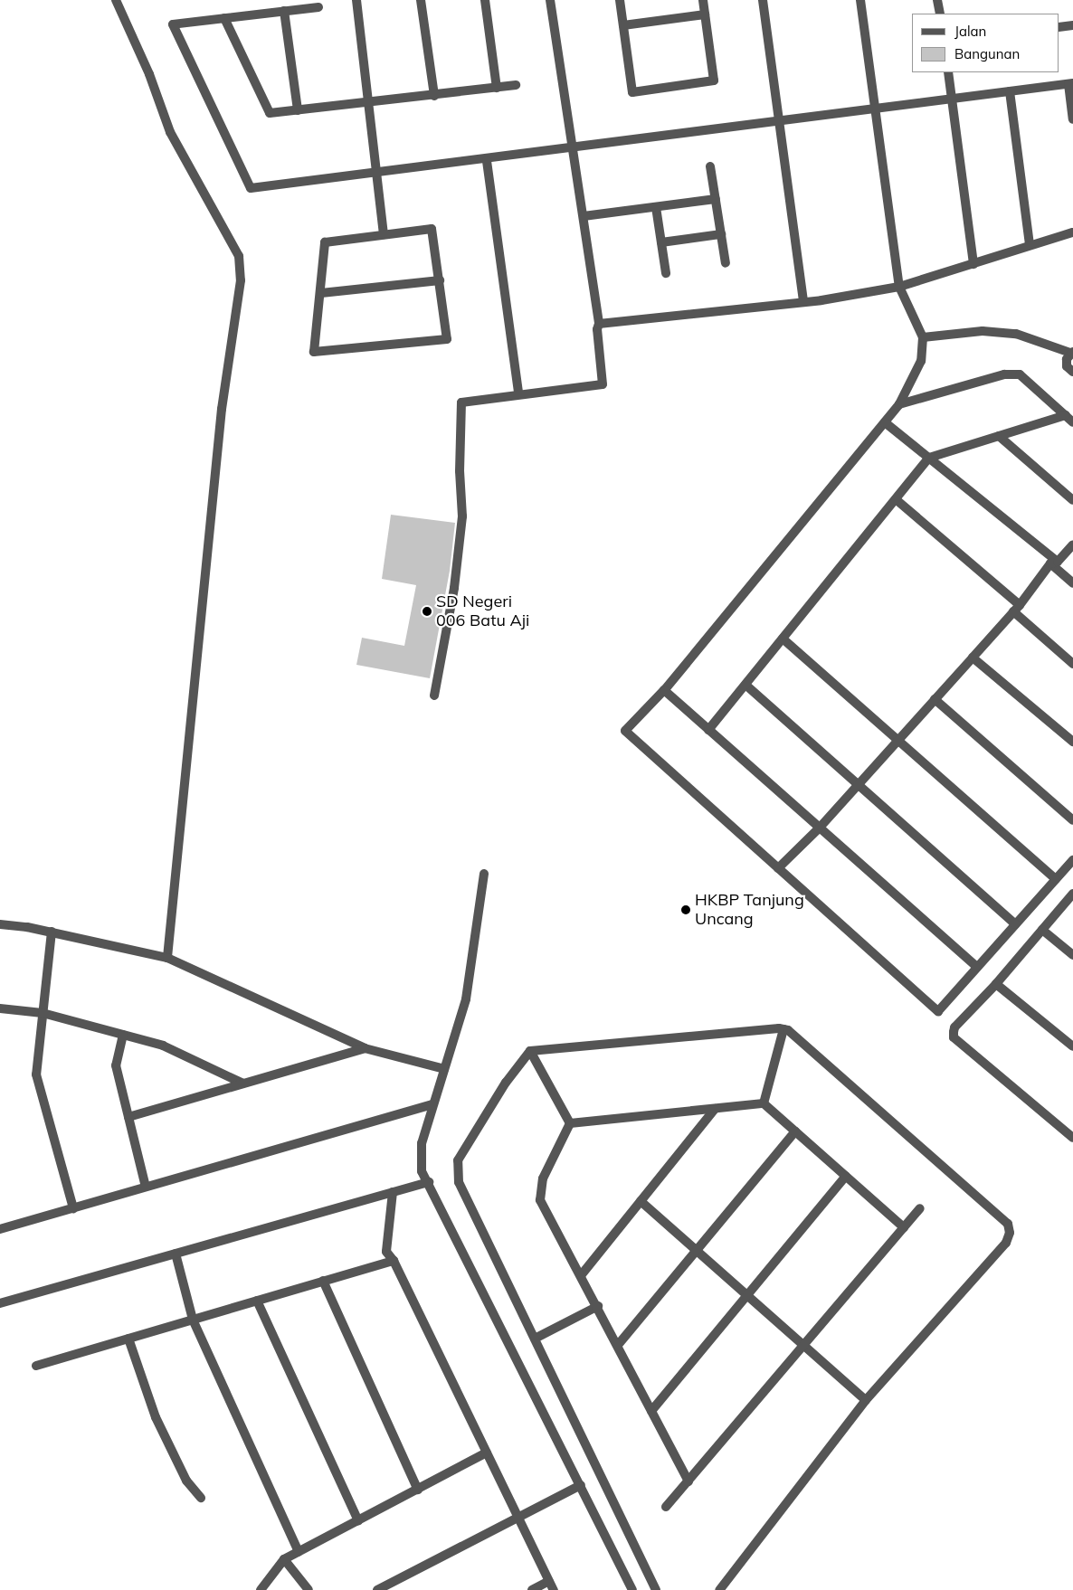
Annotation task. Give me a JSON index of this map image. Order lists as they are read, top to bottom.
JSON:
{
  "places": ["SD Negeri 006 Batu Aji", "HKBP Tanjung Uncang"],
  "legend": ["Jalan", "Bangunan"]
}
